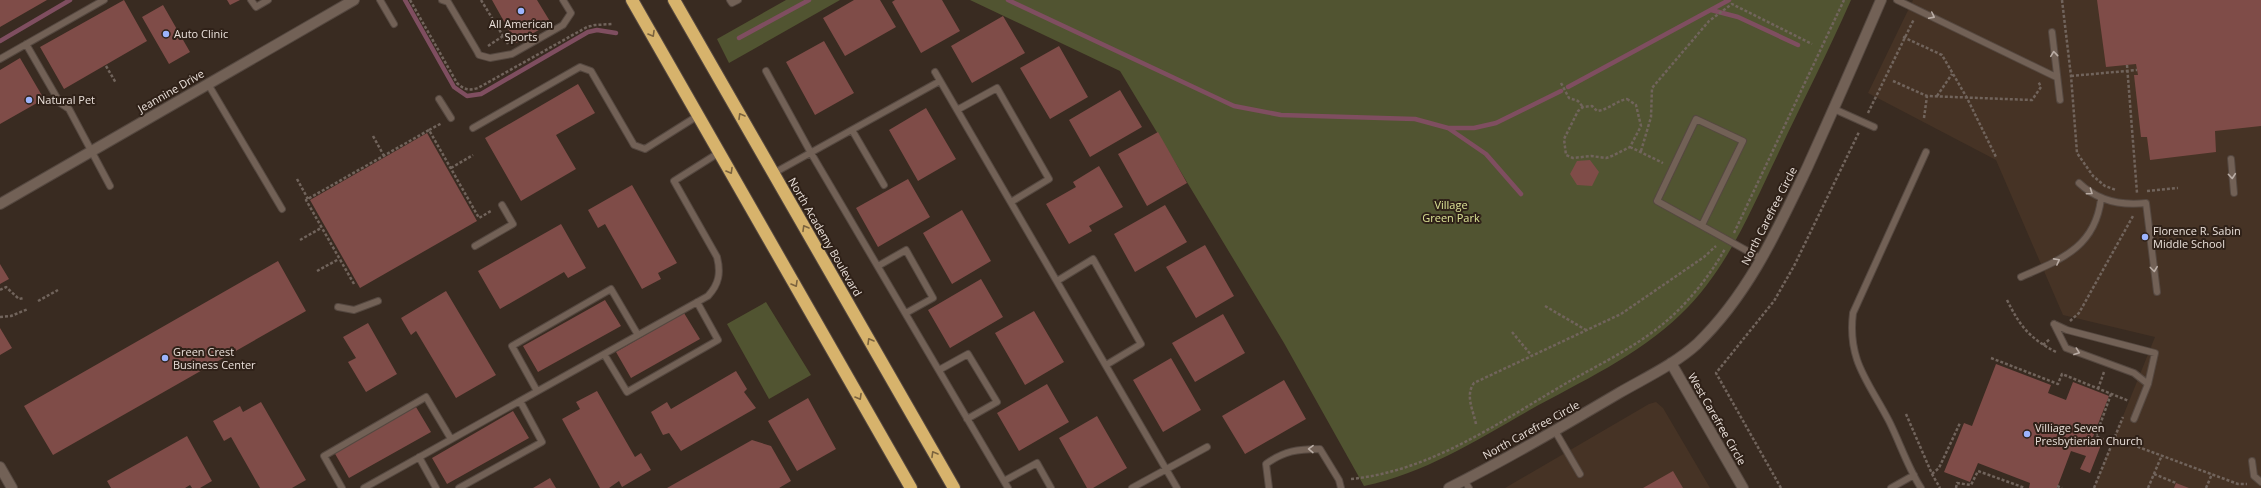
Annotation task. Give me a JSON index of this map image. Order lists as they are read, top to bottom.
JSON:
{
  "streets": {
    "highway": ["North Academy Boulevard"],
    "main road": ["Jeannine Drive", "North Carefree Circle", "West Carefree Circle"]
  },
  "crossings": [
    ["North Carefree Circle", "West Carefree Circle"]
  ],
  "parks": ["Village Green Park"],
  "places": [
    "All American Sports",
    "Auto Clinic",
    "Natural Pet",
    "Florence R. Sabin Middle School",
    "Green Crest Business Center",
    "Villiage Seven Presbytierian Church"
  ]
}
